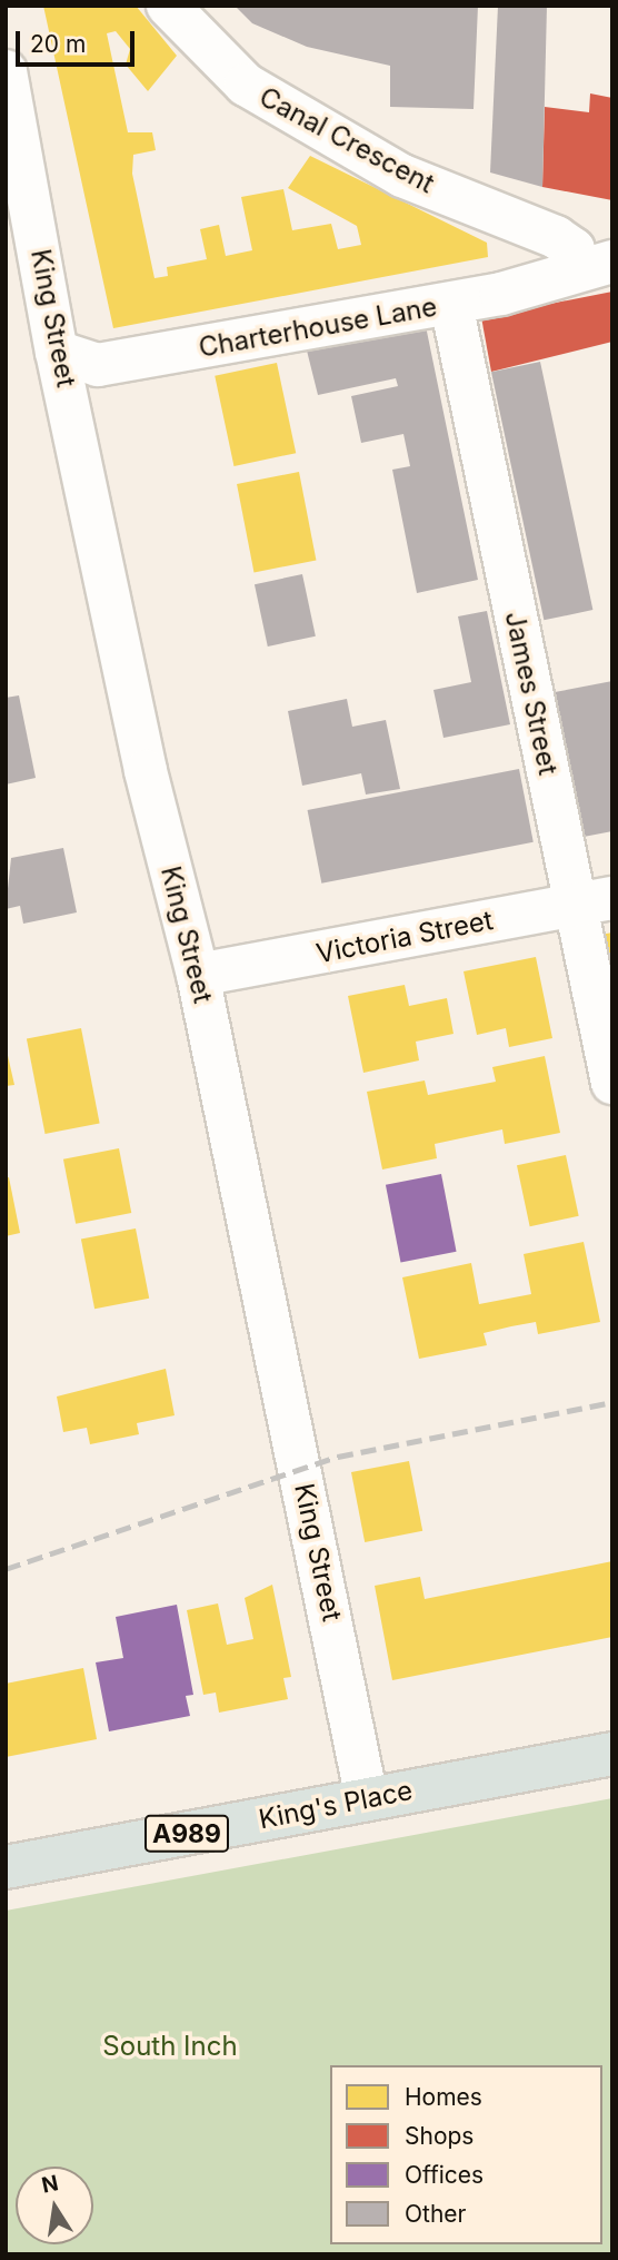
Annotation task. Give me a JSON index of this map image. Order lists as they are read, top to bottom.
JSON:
{
  "streets": {
    "main road": ["King's Place", "A989"],
    "street": [
      "Canal Crescent",
      "King Street",
      "Charterhouse Lane",
      "James Street",
      "Victoria Street"
    ]
  },
  "crossings": [
    ["Canal Crescent", "Charterhouse Lane"],
    ["King Street", "Charterhouse Lane"],
    ["King Street", "Victoria Street"],
    ["King Street", "King's Place"],
    ["Charterhouse Lane", "James Street"],
    ["James Street", "Victoria Street"]
  ],
  "parks": ["South Inch"],
  "legend": [
    "Homes",
    "Shops",
    "Offices",
    "Other"
  ],
  "scale_bar": "20 m",
  "north": "top"
}
